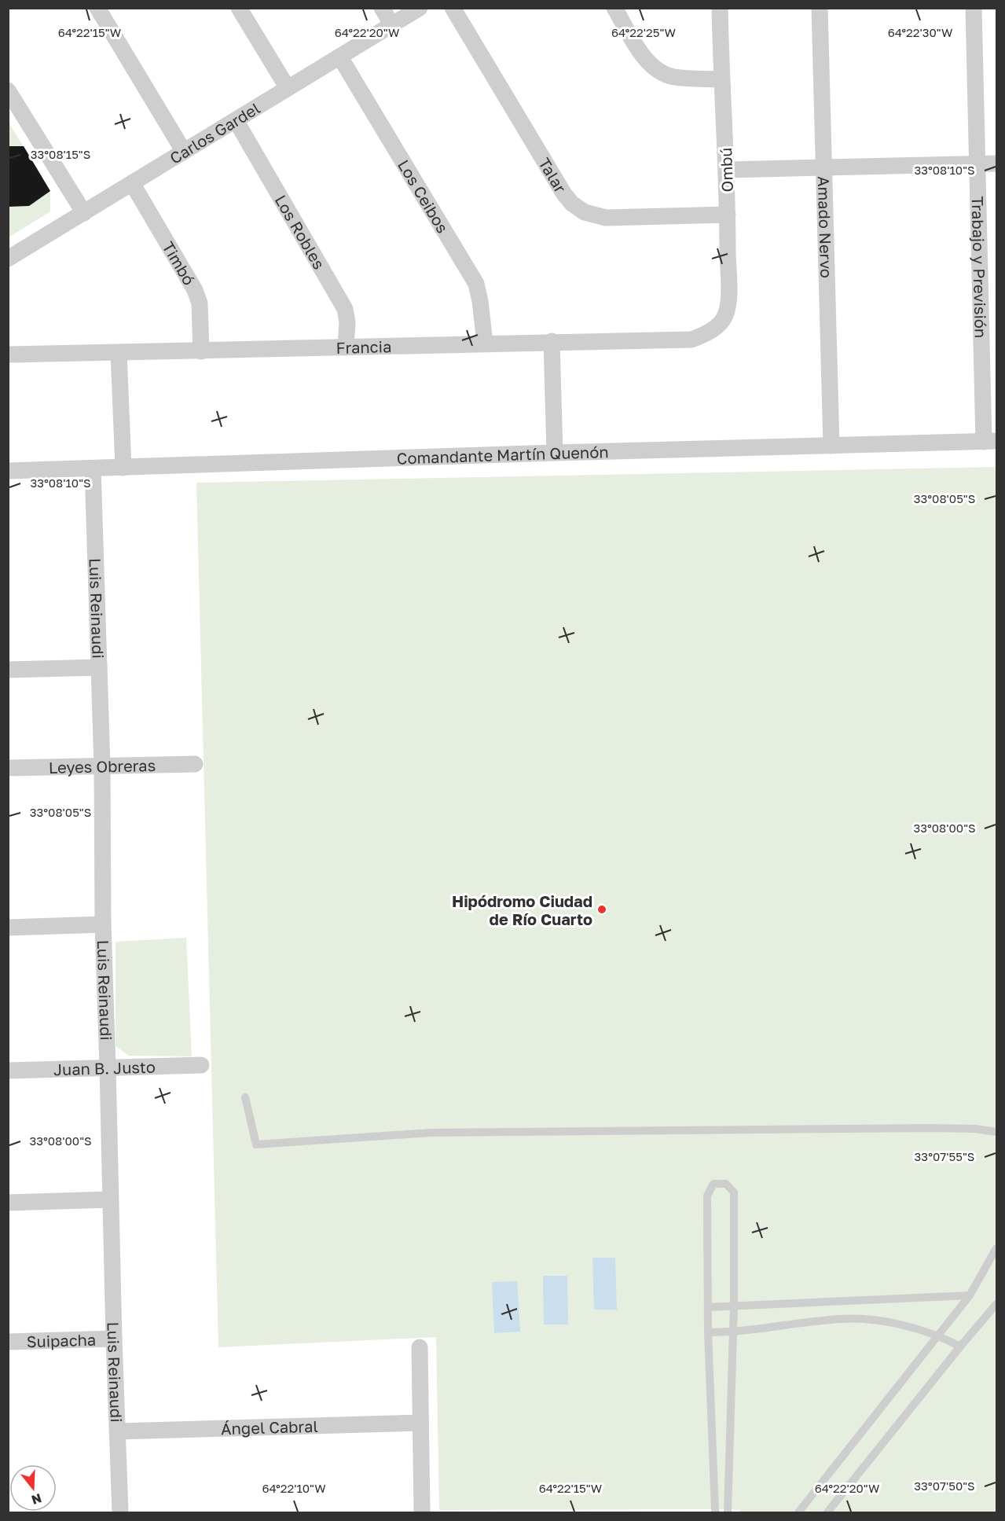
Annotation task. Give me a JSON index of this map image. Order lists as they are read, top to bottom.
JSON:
{
  "streets": {
    "street": [
      "Carlos Gardel",
      "Ombú",
      "Talar",
      "Los Ceibos",
      "Amado Nervo",
      "Los Robles",
      "Timbó",
      "Trabajo y Previsión",
      "Francia",
      "Comandante Martín Quenón",
      "Luis Reinaudi",
      "Leyes Obreras",
      "Juan B. Justo",
      "Suipacha",
      "Ángel Cabral"
    ]
  },
  "crossings": [
    ["Carlos Gardel", "Los Ceibos"],
    ["Carlos Gardel", "Los Robles"],
    ["Carlos Gardel", "Timbó"],
    ["Ombú", "Talar"],
    ["Ombú", "Francia"],
    ["Los Ceibos", "Francia"],
    ["Amado Nervo", "Comandante Martín Quenón"],
    ["Los Robles", "Francia"],
    ["Timbó", "Francia"],
    ["Trabajo y Previsión", "Comandante Martín Quenón"],
    ["Comandante Martín Quenón", "Luis Reinaudi"],
    ["Luis Reinaudi", "Leyes Obreras"],
    ["Luis Reinaudi", "Juan B. Justo"],
    ["Luis Reinaudi", "Suipacha"],
    ["Luis Reinaudi", "Ángel Cabral"]
  ],
  "places": ["Hipódromo Ciudad de Río Cuarto"],
  "north": "bottom",
  "coordinates": [
    "64°22'15\"W",
    "64°22'20\"W",
    "64°22'25\"W",
    "64°22'30\"W",
    "33°08'15\"S",
    "33°08'10\"S",
    "33°08'05\"S",
    "33°08'00\"S",
    "33°07'55\"S",
    "33°07'50\"S",
    "64°22'10\"W"
  ]
}
